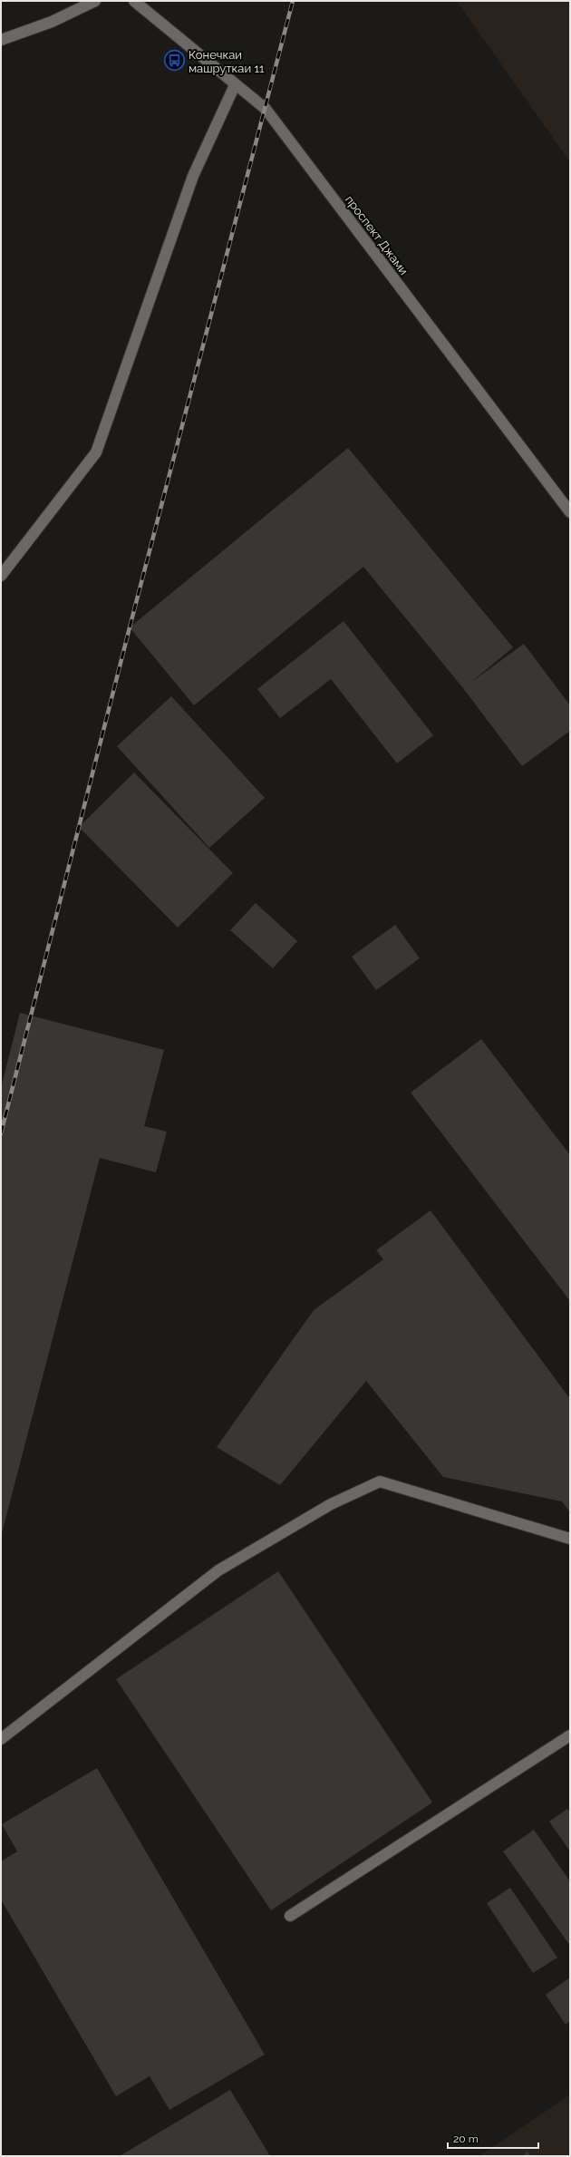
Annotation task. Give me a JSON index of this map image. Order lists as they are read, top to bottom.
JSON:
{
  "streets": {
    "street": ["проспект Джами"]
  },
  "places": {
    "bus stop": ["Конечкаи машруткаи 11"]
  },
  "scale_bar": "20 m"
}
